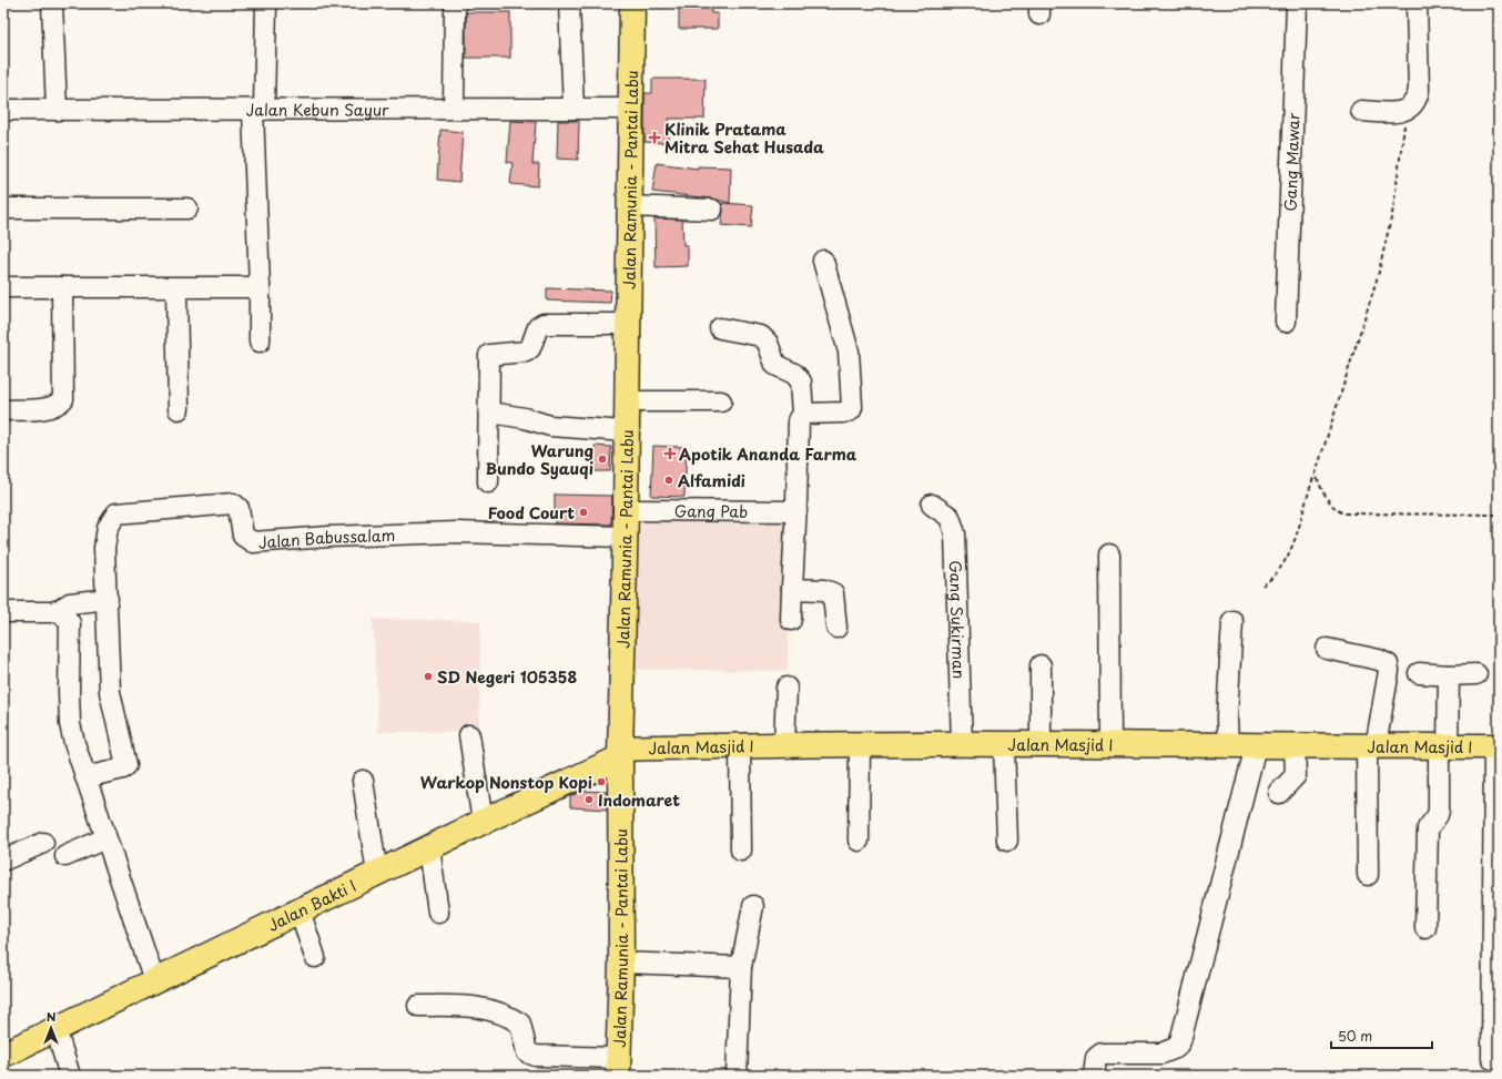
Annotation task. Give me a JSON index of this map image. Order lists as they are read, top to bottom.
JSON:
{
  "streets": {
    "main road": ["Jalan Ramunia - Pantai Labu", "Jalan Masjid I", "Jalan Bakti I"],
    "street": [
      "Jalan Kebun Sayur",
      "Gang Mawar",
      "Gang Pab",
      "Jalan Babussalam",
      "Gang Sukirman"
    ]
  },
  "crossings": [
    ["Jalan Kebun Sayur", "Jalan Ramunia - Pantai Labu"],
    ["Jalan Ramunia - Pantai Labu", "Gang Pab"],
    ["Jalan Ramunia - Pantai Labu", "Jalan Babussalam"],
    ["Jalan Ramunia - Pantai Labu", "Jalan Masjid I"],
    ["Jalan Ramunia - Pantai Labu", "Jalan Bakti I"],
    ["Gang Sukirman", "Jalan Masjid I"],
    ["Jalan Masjid I", "Jalan Bakti I"]
  ],
  "places": {
    "health": ["Klinik Pratama Mitra Sehat Husada", "Apotik Ananda Farma"],
    "other": [
      "Warung Bundo Syauqi",
      "Alfamidi",
      "Food Court",
      "SD Negeri 105358",
      "Warkop Nonstop Kopi",
      "Indomaret"
    ]
  },
  "scale_bar": "50 m",
  "north": "top"
}
